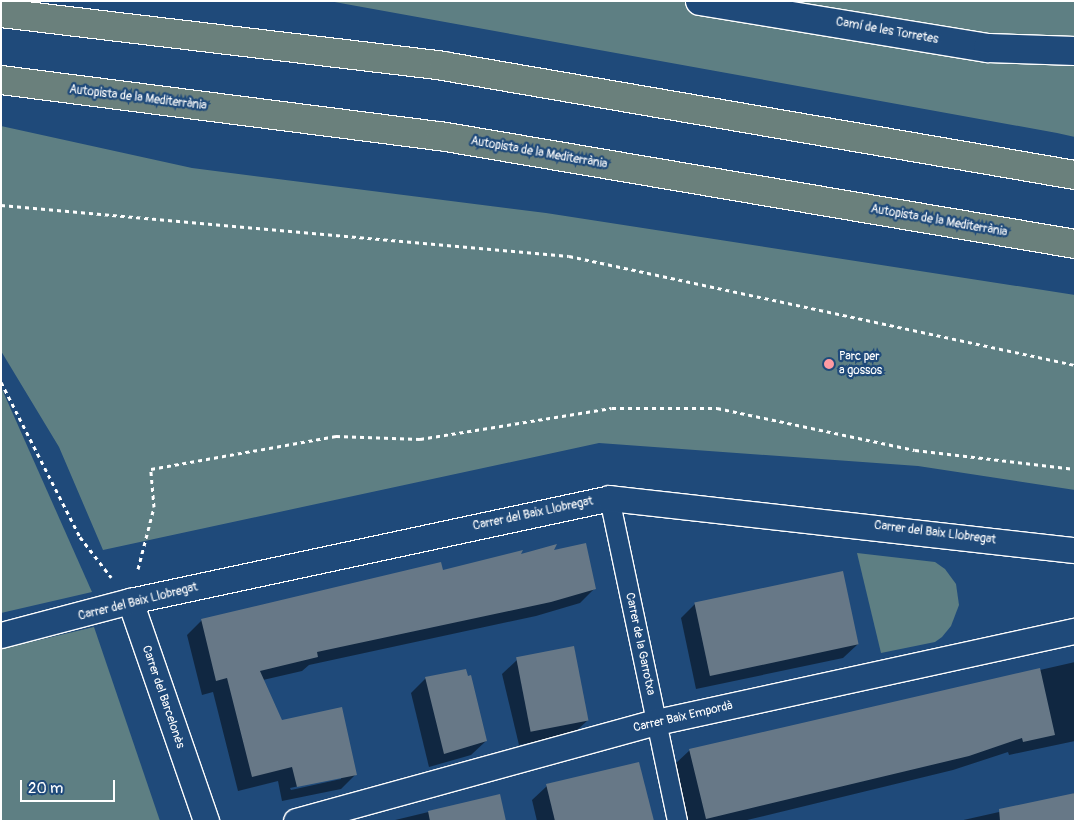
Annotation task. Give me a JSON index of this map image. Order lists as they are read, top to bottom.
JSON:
{
  "streets": {
    "highway": ["Autopista de la Mediterrània"],
    "street": [
      "Camí de les Torretes",
      "Carrer del Baix Llobregat",
      "Carrer de la Garrotxa",
      "Carrer del Barcelonès",
      "Carrer Baix Empordà"
    ]
  },
  "crossings": [
    ["Carrer del Baix Llobregat", "Carrer de la Garrotxa"],
    ["Carrer del Baix Llobregat", "Carrer del Barcelonès"],
    ["Carrer de la Garrotxa", "Carrer Baix Empordà"]
  ],
  "places": ["Parc per a gossos"],
  "scale_bar": "20 m"
}
